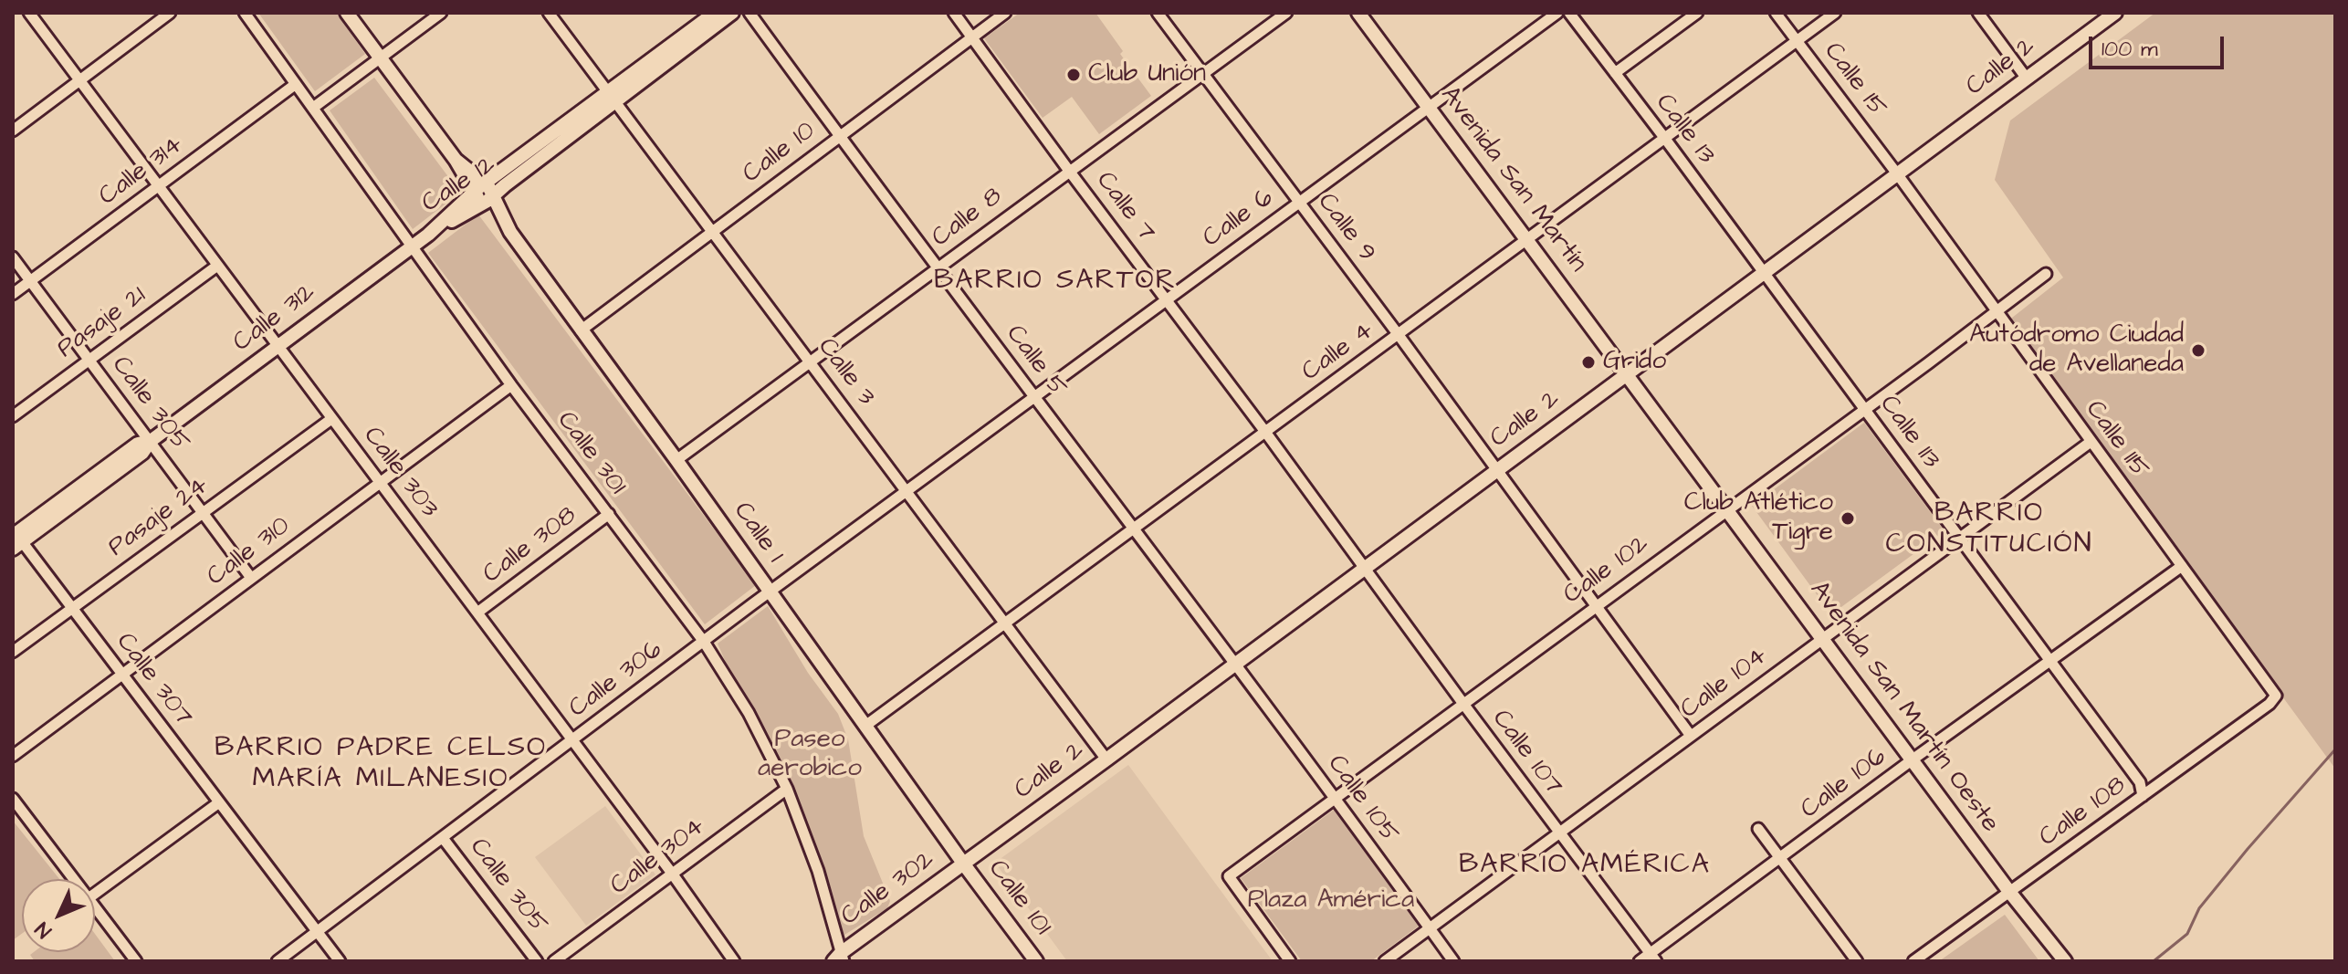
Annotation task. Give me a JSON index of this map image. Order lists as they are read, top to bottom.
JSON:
{
  "streets": {
    "street": [
      "Calle 2",
      "Calle 15",
      "Calle 13",
      "Calle 10",
      "Calle 314",
      "Avenida San Martín",
      "Calle 12",
      "Calle 7",
      "Calle 8",
      "Calle 6",
      "Calle 9",
      "Calle 312",
      "Pasaje 21",
      "Calle 4",
      "Calle 5",
      "Calle 3",
      "Calle 305",
      "Calle 113",
      "Calle 115",
      "Calle 301",
      "Calle 303",
      "Pasaje 24",
      "Calle 1",
      "Calle 308",
      "Calle 310",
      "Calle 102",
      "Calle 307",
      "Calle 306",
      "Calle 104",
      "Avenida San Martín Oeste",
      "Calle 107",
      "Calle 106",
      "Calle 105",
      "Calle 108",
      "Calle 304",
      "Calle 302",
      "Calle 101"
    ]
  },
  "crossings": [
    ["Calle 2", "Calle 15"],
    ["Calle 2", "Calle 13"],
    ["Calle 2", "Avenida San Martín"],
    ["Calle 2", "Calle 7"],
    ["Calle 2", "Calle 9"],
    ["Calle 2", "Calle 5"],
    ["Calle 2", "Calle 3"],
    ["Calle 2", "Calle 113"],
    ["Calle 2", "Calle 115"],
    ["Calle 2", "Calle 1"],
    ["Calle 2", "Avenida San Martín Oeste"],
    ["Calle 2", "Calle 107"],
    ["Calle 2", "Calle 105"],
    ["Calle 2", "Calle 302"],
    ["Calle 2", "Calle 101"],
    ["Calle 15", "Calle 4"],
    ["Calle 15", "Calle 115"],
    ["Calle 13", "Calle 4"],
    ["Calle 13", "Calle 113"],
    ["Calle 10", "Calle 7"],
    ["Calle 10", "Calle 5"],
    ["Calle 10", "Calle 3"],
    ["Calle 10", "Calle 1"],
    ["Calle 314", "Calle 305"],
    ["Calle 314", "Calle 301"],
    ["Calle 314", "Calle 303"],
    ["Avenida San Martín", "Calle 6"],
    ["Avenida San Martín", "Calle 4"],
    ["Avenida San Martín", "Avenida San Martín Oeste"],
    ["Calle 12", "Calle 312"],
    ["Calle 12", "Calle 3"],
    ["Calle 12", "Calle 1"],
    ["Calle 7", "Calle 8"],
    ["Calle 7", "Calle 6"],
    ["Calle 7", "Calle 4"],
    ["Calle 7", "Calle 107"],
    ["Calle 8", "Calle 9"],
    ["Calle 8", "Calle 5"],
    ["Calle 8", "Calle 3"],
    ["Calle 8", "Calle 1"],
    ["Calle 6", "Calle 9"],
    ["Calle 6", "Calle 5"],
    ["Calle 6", "Calle 3"],
    ["Calle 6", "Calle 1"],
    ["Calle 6", "Calle 306"],
    ["Calle 9", "Calle 4"],
    ["Calle 9", "Calle 102"],
    ["Calle 9", "Calle 104"],
    ["Calle 312", "Calle 305"],
    ["Calle 312", "Calle 301"],
    ["Calle 312", "Calle 303"],
    ["Calle 312", "Calle 307"],
    ["Pasaje 21", "Calle 305"],
    ["Pasaje 21", "Calle 303"],
    ["Calle 4", "Calle 5"],
    ["Calle 4", "Calle 3"],
    ["Calle 4", "Calle 1"],
    ["Calle 5", "Calle 105"],
    ["Calle 305", "Pasaje 24"],
    ["Calle 305", "Calle 310"],
    ["Calle 305", "Calle 306"],
    ["Calle 113", "Calle 102"],
    ["Calle 113", "Calle 104"],
    ["Calle 113", "Calle 106"],
    ["Calle 113", "Calle 108"],
    ["Calle 115", "Calle 102"],
    ["Calle 115", "Calle 104"],
    ["Calle 115", "Calle 106"],
    ["Calle 115", "Calle 108"],
    ["Calle 301", "Calle 308"],
    ["Calle 301", "Calle 310"],
    ["Calle 301", "Calle 306"],
    ["Calle 301", "Calle 304"],
    ["Calle 301", "Calle 302"],
    ["Calle 303", "Pasaje 24"],
    ["Calle 303", "Calle 308"],
    ["Calle 303", "Calle 310"],
    ["Calle 303", "Calle 306"],
    ["Calle 303", "Calle 304"],
    ["Pasaje 24", "Calle 307"],
    ["Calle 1", "Calle 306"],
    ["Calle 1", "Calle 302"],
    ["Calle 1", "Calle 101"],
    ["Calle 310", "Calle 307"],
    ["Calle 102", "Avenida San Martín Oeste"],
    ["Calle 102", "Calle 107"],
    ["Calle 102", "Calle 105"],
    ["Calle 307", "Calle 306"],
    ["Calle 104", "Avenida San Martín Oeste"],
    ["Calle 104", "Calle 107"],
    ["Calle 104", "Calle 105"],
    ["Avenida San Martín Oeste", "Calle 106"],
    ["Avenida San Martín Oeste", "Calle 108"],
    ["Calle 107", "Calle 106"],
    ["Calle 302", "Calle 101"]
  ],
  "districts": [
    "BARRIO SARTOR",
    "BARRIO CONSTITUCIÓN",
    "BARRIO PADRE CELSO MARÍA MILANESIO",
    "BARRIO AMÉRICA"
  ],
  "parks": ["Paseo aerobico", "Plaza América"],
  "places": [
    "Club Unión",
    "Autódromo Ciudad de Avellaneda",
    "Grido",
    "Club Atlético Tigre"
  ],
  "scale_bar": "100 m",
  "north": "bottom left"
}
